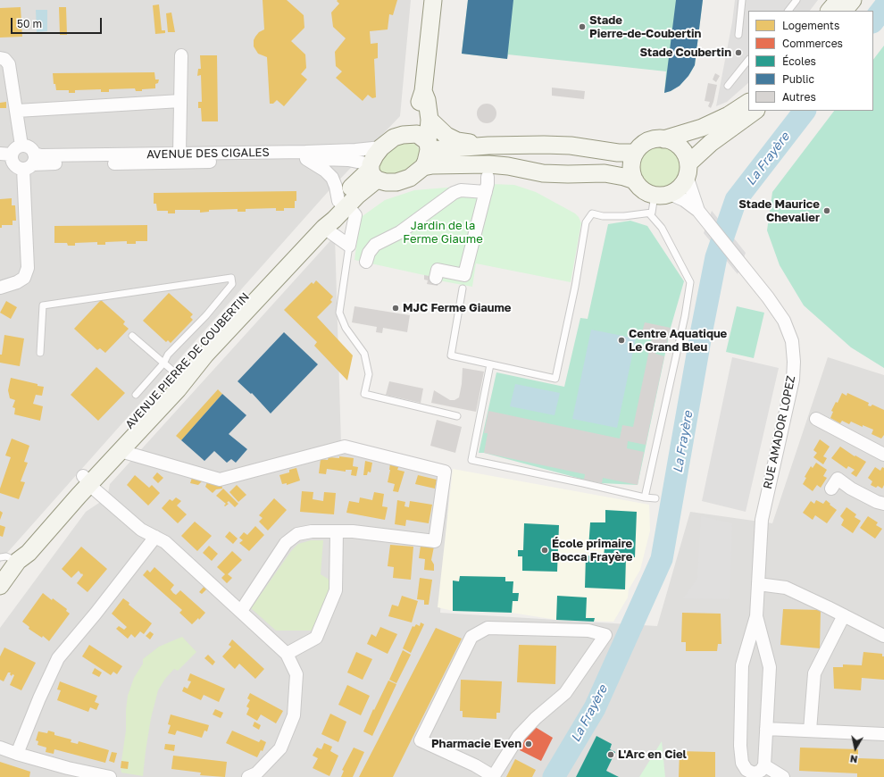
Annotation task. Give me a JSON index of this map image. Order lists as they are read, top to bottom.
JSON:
{
  "streets": {
    "main road": ["AVENUE PIERRE DE COUBERTIN"],
    "street": ["AVENUE DES CIGALES", "RUE AMADOR LOPEZ"]
  },
  "crossings": [
    ["AVENUE DES CIGALES", "AVENUE PIERRE DE COUBERTIN"]
  ],
  "water": ["La Frayère"],
  "parks": ["Jardin de la Ferme Giaume"],
  "places": [
    "Stade Pierre-de-Coubertin",
    "Stade Coubertin",
    "Stade Maurice Chevalier",
    "MJC Ferme Giaume",
    "Centre Aquatique Le Grand Bleu",
    "École primaire Bocca Frayère",
    "Pharmacie Even",
    "L'Arc en Ciel"
  ],
  "legend": [
    "Logements",
    "Commerces",
    "Écoles",
    "Public",
    "Autres"
  ],
  "scale_bar": "50 m",
  "north": "bottom"
}
